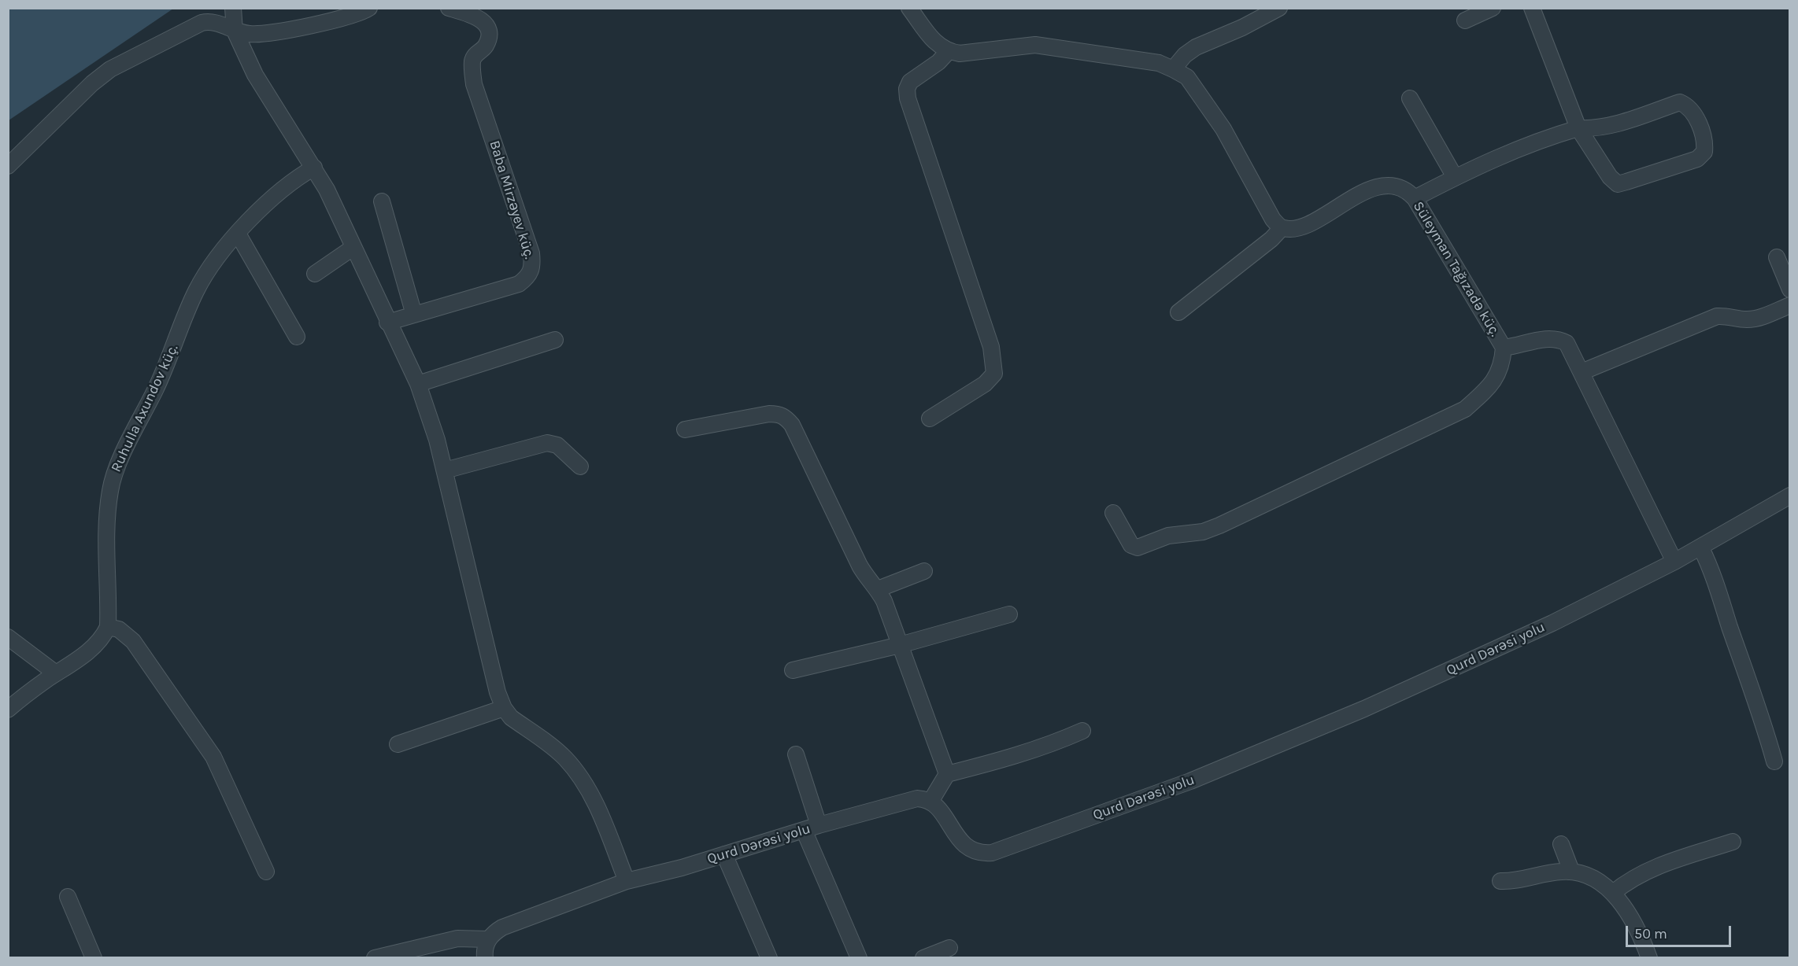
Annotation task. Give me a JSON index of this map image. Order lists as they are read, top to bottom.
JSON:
{
  "streets": {
    "street": [
      "Baba Mirzəyev küç.",
      "Süleyman Tağızadə küç.",
      "Ruhulla Axundov küç.",
      "Qurd Dərəsi yolu"
    ]
  },
  "crossings": [
    ["Süleyman Tağızadə küç.", "Qurd Dərəsi yolu"]
  ],
  "scale_bar": "50 m"
}
